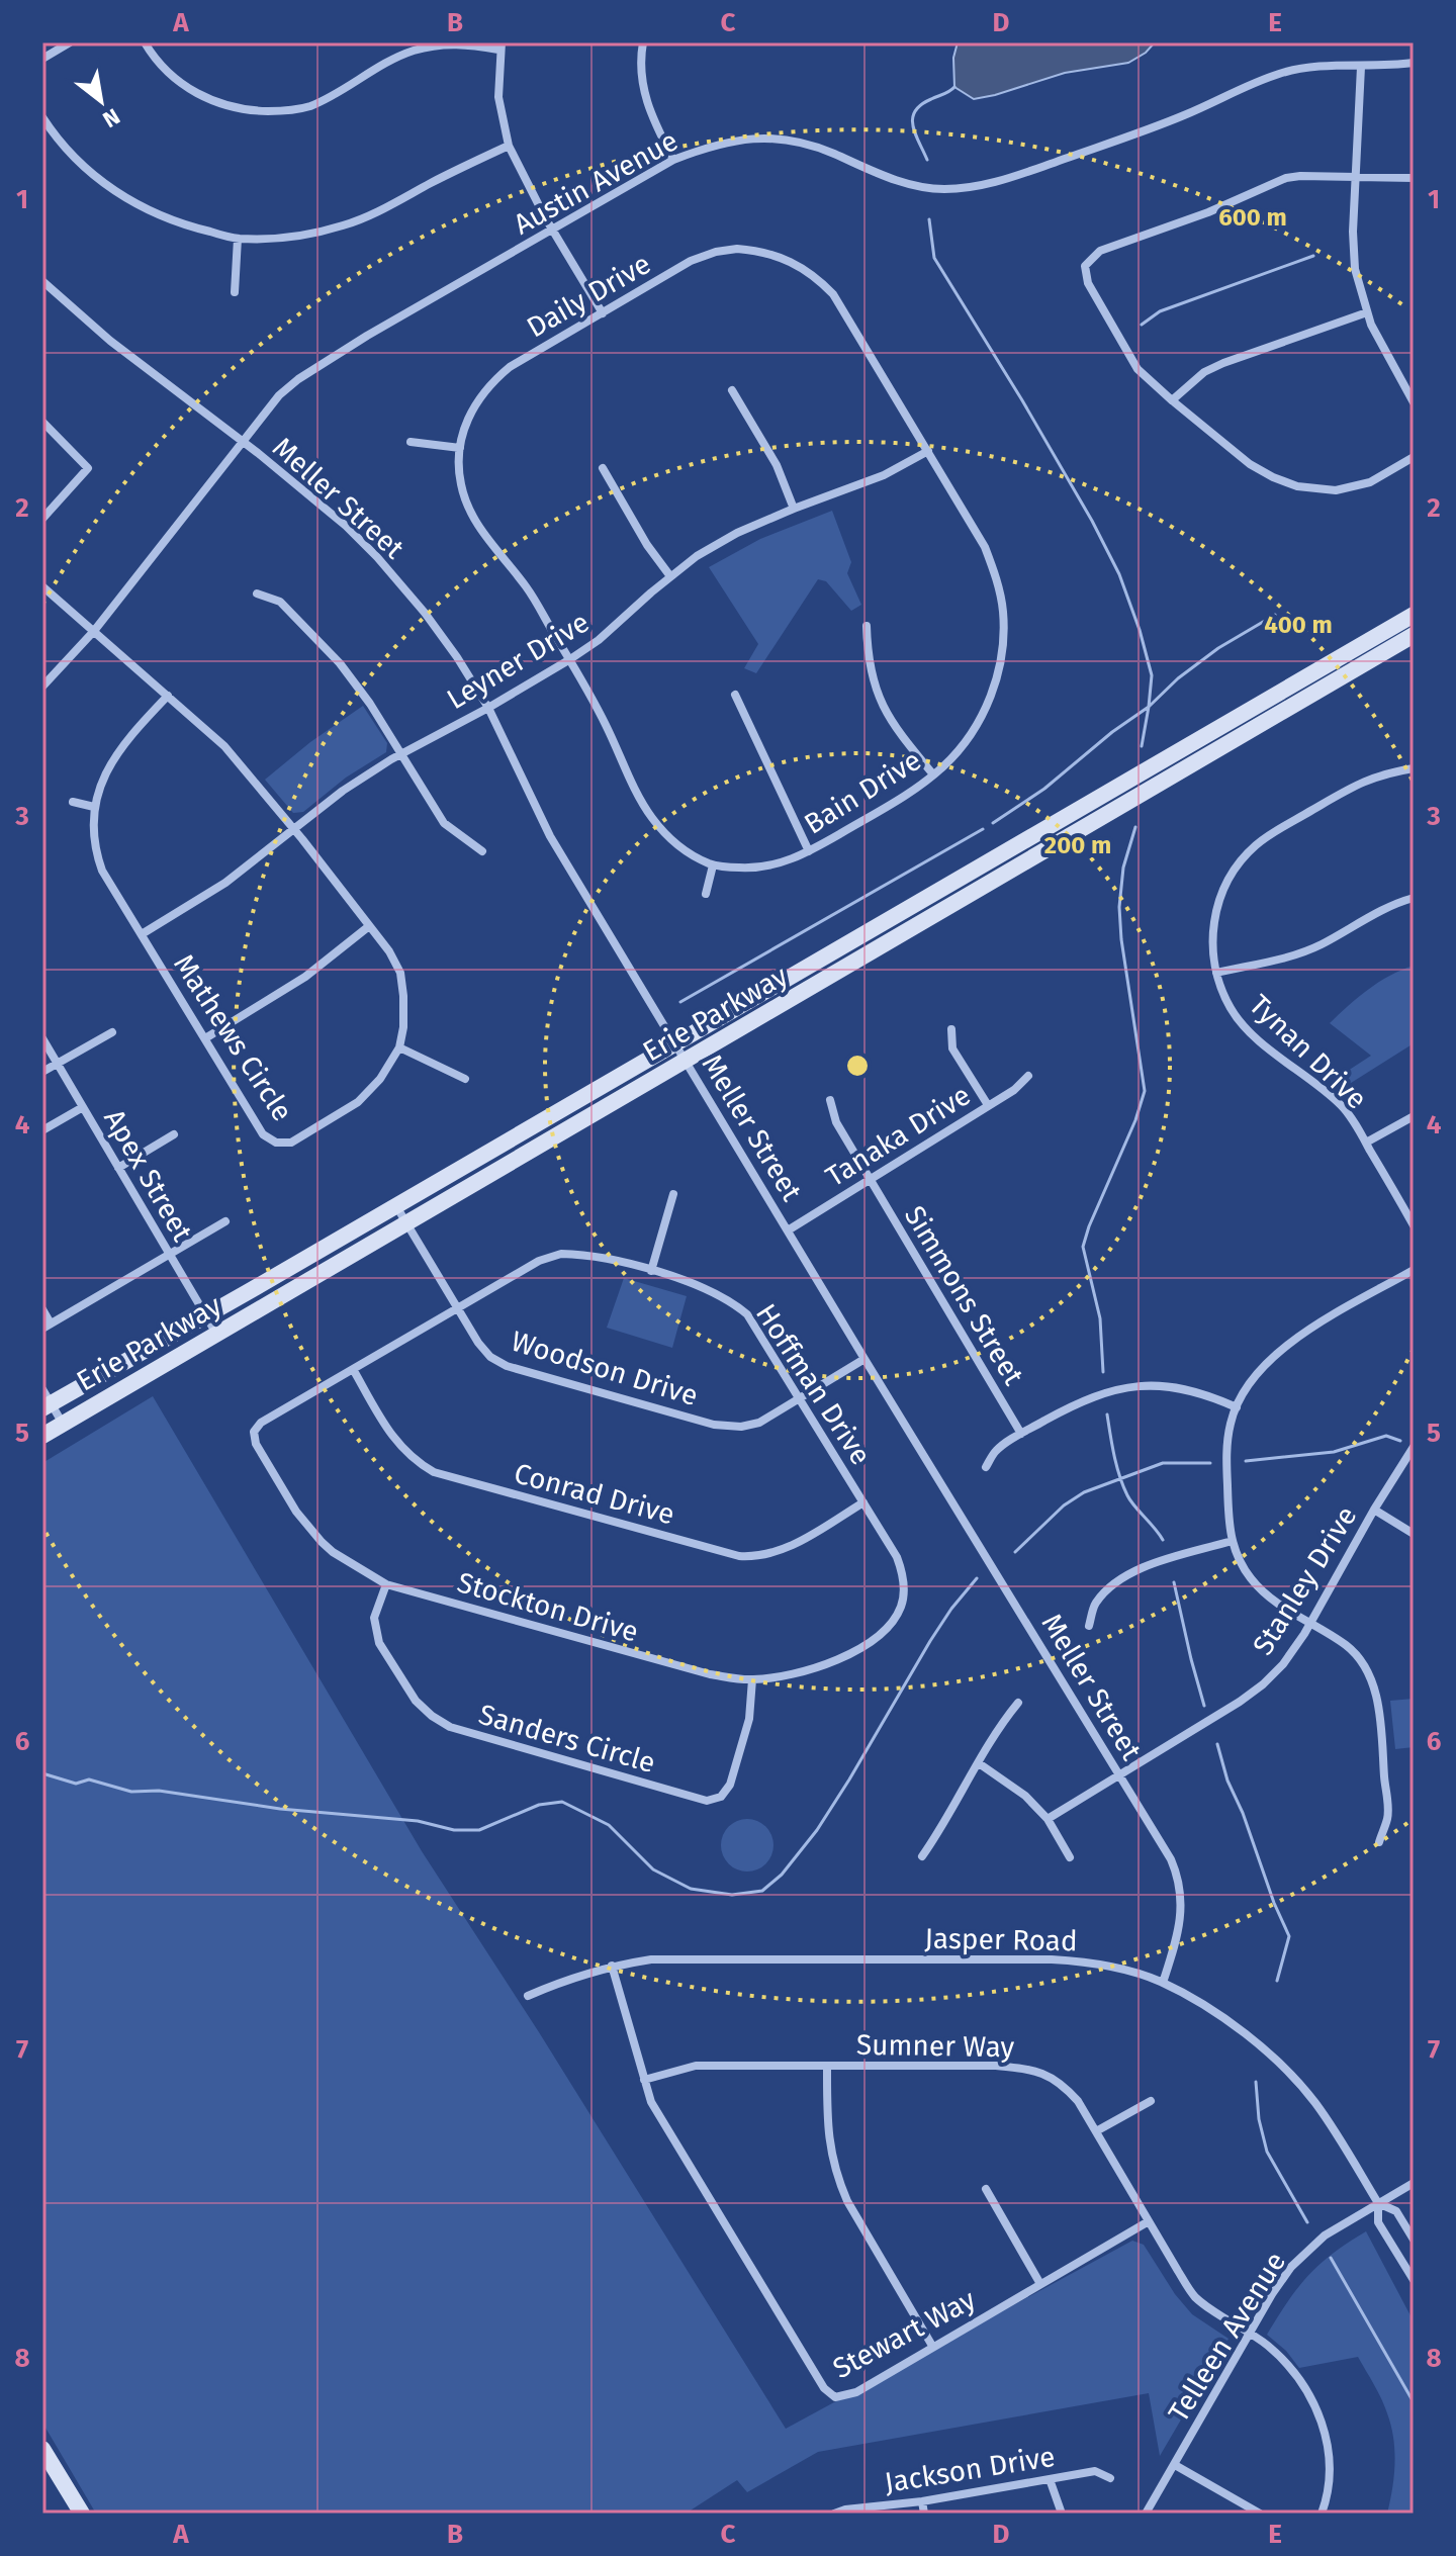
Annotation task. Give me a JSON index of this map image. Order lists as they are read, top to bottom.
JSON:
{
  "streets": {
    "main road": ["Erie Parkway"],
    "street": [
      "Austin Avenue",
      "Daily Drive",
      "Meller Street",
      "Leyner Drive",
      "Bain Drive",
      "Mathews Circle",
      "Tynan Drive",
      "Tanaka Drive",
      "Apex Street",
      "Simmons Street",
      "Woodson Drive",
      "Hoffman Drive",
      "Conrad Drive",
      "Stanley Drive",
      "Stockton Drive",
      "Sanders Circle",
      "Jasper Road",
      "Sumner Way",
      "Stewart Way",
      "Telleen Avenue",
      "Jackson Drive"
    ]
  },
  "crossings": [
    ["Austin Avenue", "Meller Street"],
    ["Austin Avenue", "Mathews Circle"],
    ["Daily Drive", "Leyner Drive"],
    ["Daily Drive", "Bain Drive"],
    ["Meller Street", "Leyner Drive"],
    ["Meller Street", "Erie Parkway"],
    ["Meller Street", "Tanaka Drive"],
    ["Meller Street", "Woodson Drive"],
    ["Meller Street", "Stanley Drive"],
    ["Meller Street", "Jasper Road"],
    ["Leyner Drive", "Bain Drive"],
    ["Leyner Drive", "Mathews Circle"],
    ["Erie Parkway", "Apex Street"],
    ["Erie Parkway", "Woodson Drive"],
    ["Tanaka Drive", "Simmons Street"],
    ["Woodson Drive", "Hoffman Drive"],
    ["Hoffman Drive", "Conrad Drive"],
    ["Hoffman Drive", "Stockton Drive"],
    ["Stockton Drive", "Sanders Circle"],
    ["Jasper Road", "Telleen Avenue"],
    ["Sumner Way", "Stewart Way"],
    ["Sumner Way", "Telleen Avenue"]
  ],
  "north": "bottom right",
  "grid": {
    "columns": [
      "A",
      "B",
      "C",
      "D",
      "E"
    ],
    "rows": [
      "1",
      "2",
      "3",
      "4",
      "5",
      "6",
      "7",
      "8"
    ]
  },
  "rings": ["600 m", "400 m", "200 m"]
}
